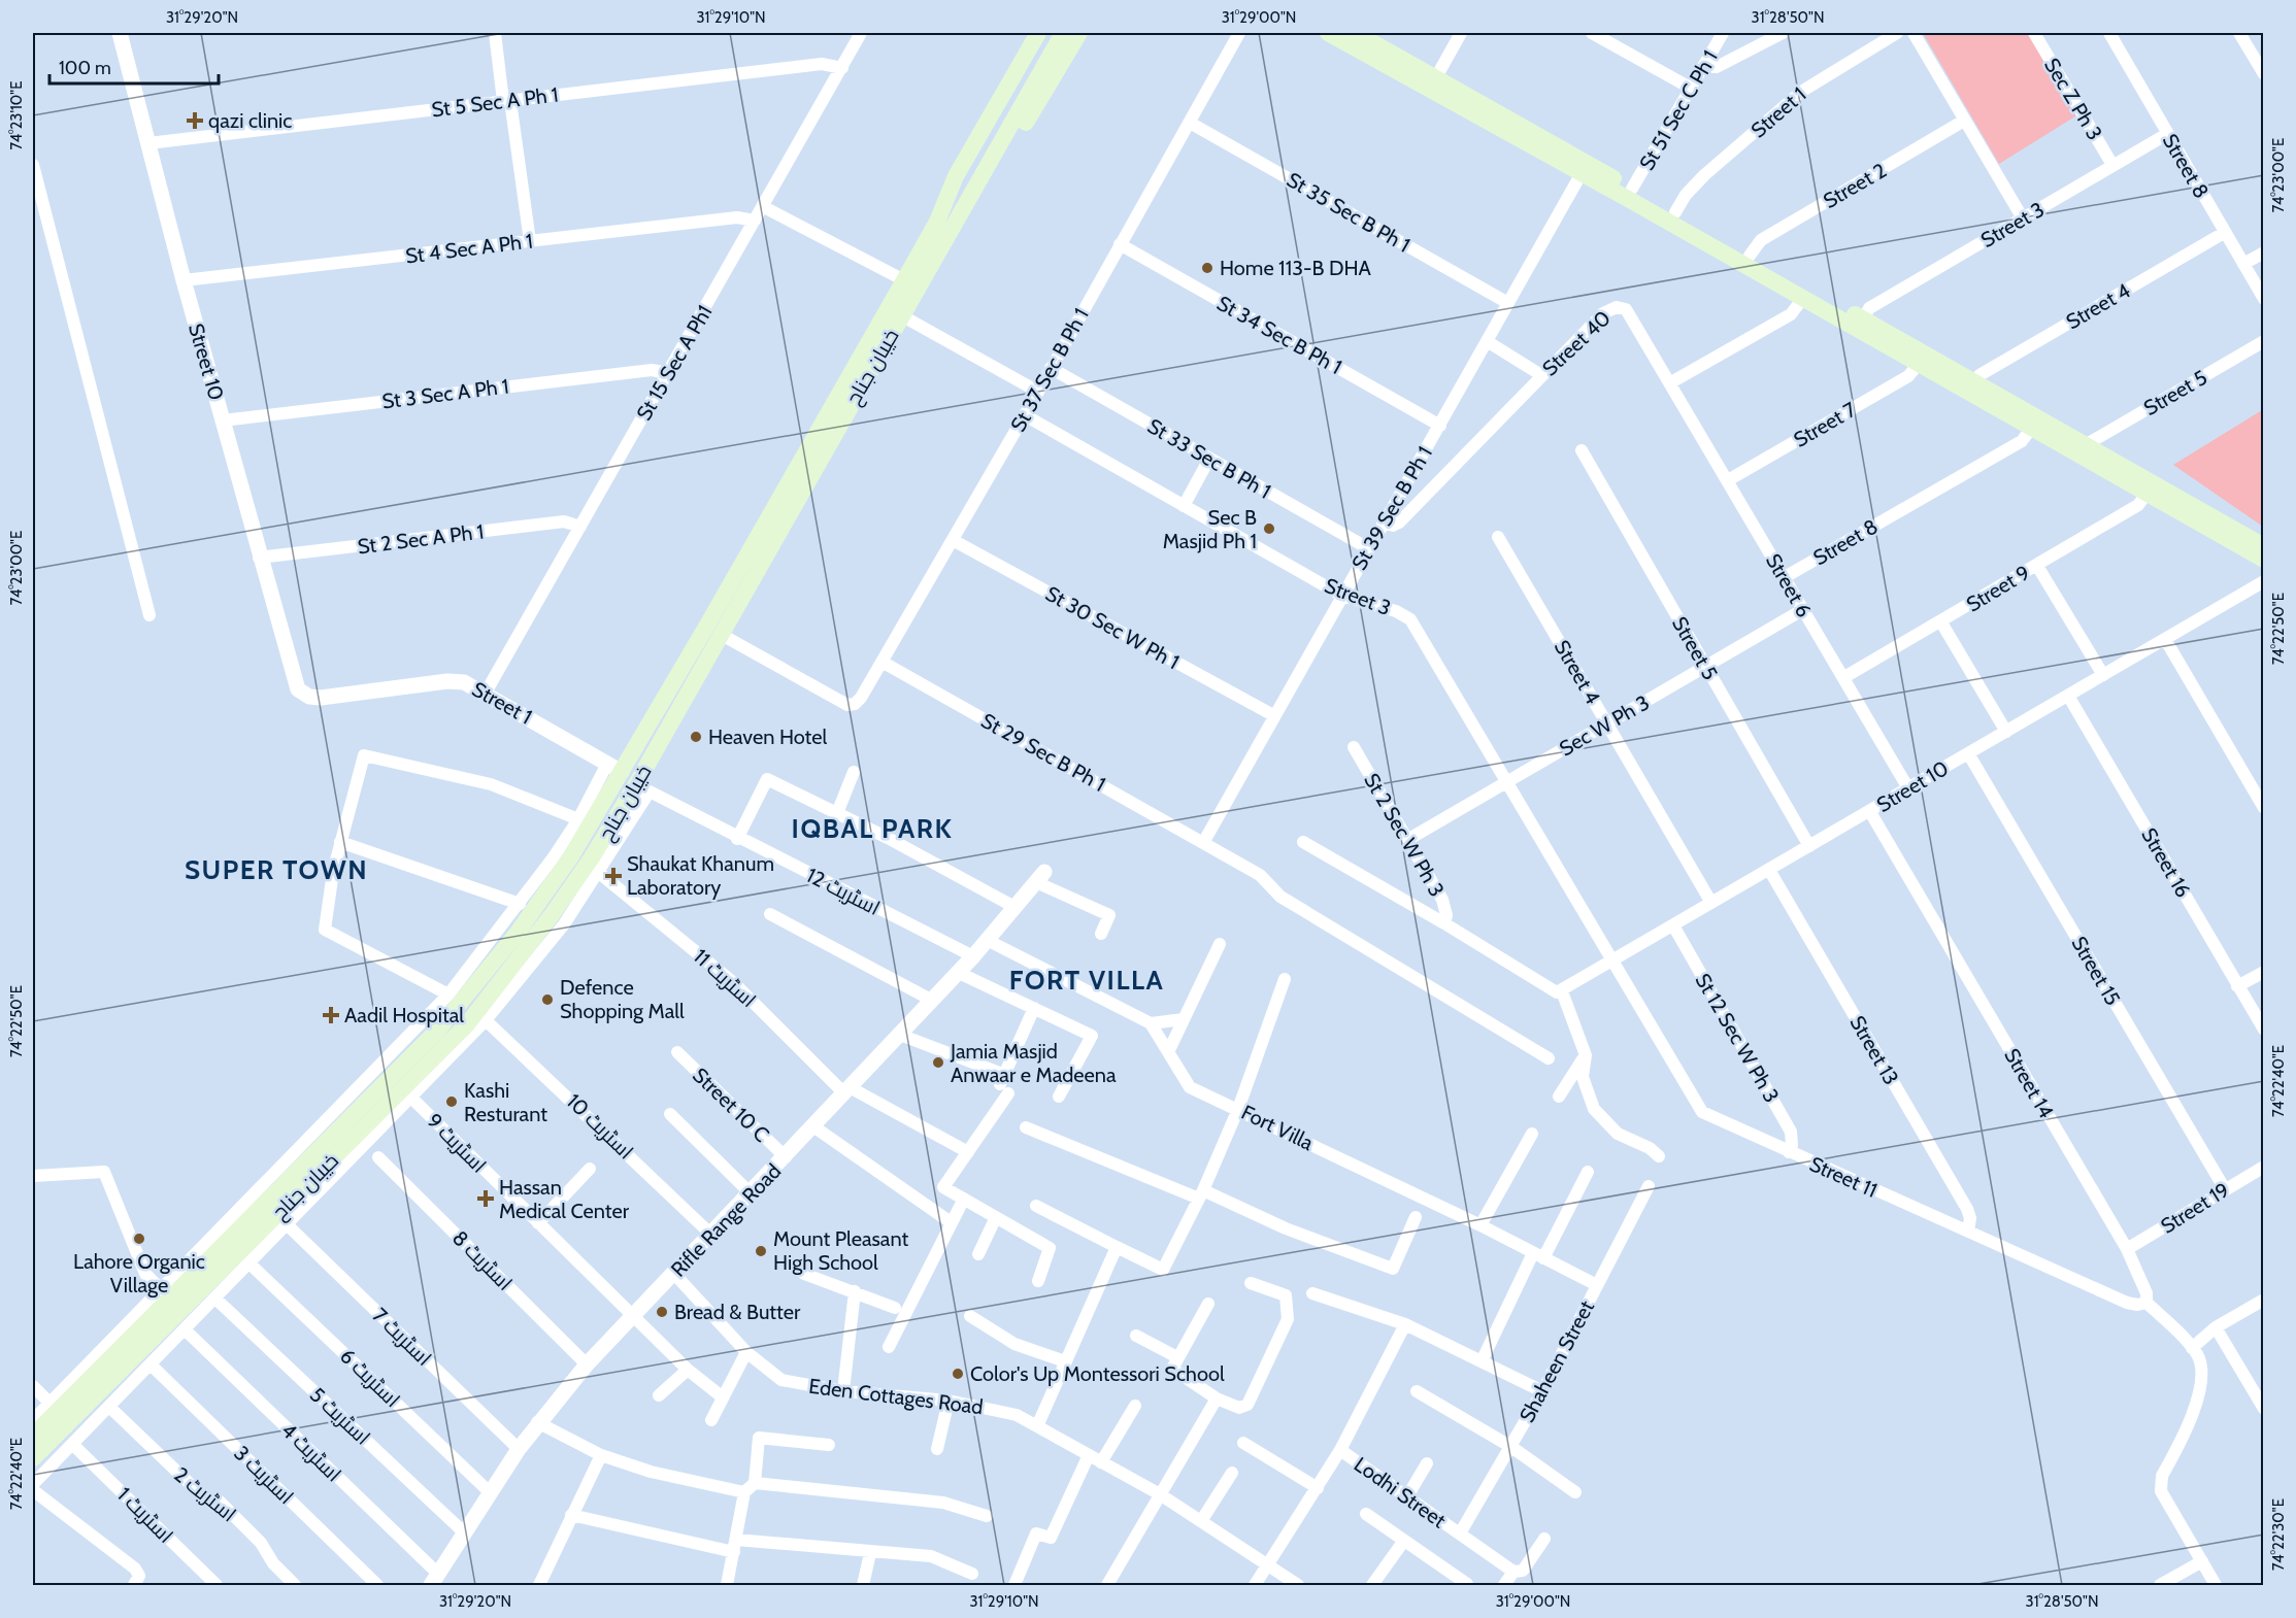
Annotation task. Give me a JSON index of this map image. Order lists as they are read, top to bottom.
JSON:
{
  "streets": {
    "main road": ["خیبان جناح"],
    "street": [
      "Sec Z Ph 3",
      "St 5 Sec A Ph 1",
      "St 51 Sec C Ph 1",
      "Street 1",
      "Street 8",
      "Street 2",
      "St 35 Sec B Ph 1",
      "Street 3",
      "St 4 Sec A Ph 1",
      "Street 4",
      "St 34 Sec B Ph 1",
      "Street 40",
      "Street 10",
      "St 15 Sec A Ph1",
      "St 37 Sec B Ph 1",
      "Street 5",
      "St 3 Sec A Ph 1",
      "Street 7",
      "St 33 Sec B Ph 1",
      "St 39 Sec B Ph 1",
      "St 2 Sec A Ph 1",
      "Street 6",
      "Street 9",
      "St 30 Sec W Ph 1",
      "Sec W Ph 3",
      "St 29 Sec B Ph 1",
      "St 2 Sec W Ph 3",
      "Street 16",
      "اسٹریٹ 12",
      "Street 15",
      "اسٹریٹ 11",
      "St 12 Sec W Ph 3",
      "Street 13",
      "Street 14",
      "Street 10 C",
      "اسٹریٹ 10",
      "Fort Villa",
      "اسٹریٹ 9",
      "Street 11",
      "Street 19",
      "Rifle Range Road",
      "اسٹریٹ 8",
      "اسٹریٹ 7",
      "Shaheen Street",
      "اسٹریٹ 6",
      "Eden Cottages Road",
      "اسٹریٹ 5",
      "اسٹریٹ 4",
      "اسٹریٹ 3",
      "Lodhi Street",
      "اسٹریٹ 2",
      "اسٹریٹ 1"
    ]
  },
  "crossings": [
    ["Sec Z Ph 3", "Street 3"],
    ["St 5 Sec A Ph 1", "Street 10"],
    ["St 5 Sec A Ph 1", "St 15 Sec A Ph1"],
    ["Street 1", "Street 10"],
    ["Street 1", "St 15 Sec A Ph1"],
    ["Street 1", "خیبان جناح"],
    ["Street 8", "Street 3"],
    ["Street 8", "Street 4"],
    ["Street 8", "Street 6"],
    ["St 35 Sec B Ph 1", "St 37 Sec B Ph 1"],
    ["St 35 Sec B Ph 1", "St 39 Sec B Ph 1"],
    ["Street 3", "Street 10"],
    ["Street 3", "St 37 Sec B Ph 1"],
    ["Street 3", "St 39 Sec B Ph 1"],
    ["Street 3", "Sec W Ph 3"],
    ["Street 3", "Street 11"],
    ["St 4 Sec A Ph 1", "Street 10"],
    ["St 4 Sec A Ph 1", "St 15 Sec A Ph1"],
    ["Street 4", "Street 10"],
    ["Street 4", "Sec W Ph 3"],
    ["St 34 Sec B Ph 1", "St 37 Sec B Ph 1"],
    ["St 34 Sec B Ph 1", "St 39 Sec B Ph 1"],
    ["Street 40", "St 39 Sec B Ph 1"],
    ["Street 40", "Street 6"],
    ["Street 10", "Street 5"],
    ["Street 10", "St 3 Sec A Ph 1"],
    ["Street 10", "St 2 Sec A Ph 1"],
    ["Street 10", "Street 6"],
    ["Street 10", "Street 16"],
    ["Street 10", "Street 15"],
    ["Street 10", "St 12 Sec W Ph 3"],
    ["Street 10", "Street 13"],
    ["Street 10", "Street 14"],
    ["Street 10", "Street 11"],
    ["St 15 Sec A Ph1", "St 3 Sec A Ph 1"],
    ["St 15 Sec A Ph1", "St 2 Sec A Ph 1"],
    ["خیبان جناح", "St 37 Sec B Ph 1"],
    ["خیبان جناح", "اسٹریٹ 12"],
    ["St 37 Sec B Ph 1", "St 33 Sec B Ph 1"],
    ["St 37 Sec B Ph 1", "St 30 Sec W Ph 1"],
    ["St 37 Sec B Ph 1", "St 29 Sec B Ph 1"],
    ["Street 5", "Sec W Ph 3"],
    ["Street 7", "Street 6"],
    ["St 33 Sec B Ph 1", "St 39 Sec B Ph 1"],
    ["St 39 Sec B Ph 1", "St 30 Sec W Ph 1"],
    ["St 39 Sec B Ph 1", "St 29 Sec B Ph 1"],
    ["Street 6", "Street 9"],
    ["Street 6", "Sec W Ph 3"],
    ["Sec W Ph 3", "St 2 Sec W Ph 3"],
    ["اسٹریٹ 12", "Rifle Range Road"],
    ["Street 15", "Street 19"],
    ["اسٹریٹ 11", "Rifle Range Road"],
    ["St 12 Sec W Ph 3", "Street 11"],
    ["Street 13", "Street 11"],
    ["Street 14", "Street 11"],
    ["Street 14", "Street 19"],
    ["Street 10 C", "Rifle Range Road"],
    ["اسٹریٹ 10", "Rifle Range Road"],
    ["Fort Villa", "Shaheen Street"],
    ["اسٹریٹ 9", "Rifle Range Road"],
    ["Rifle Range Road", "اسٹریٹ 8"],
    ["Rifle Range Road", "اسٹریٹ 7"],
    ["Rifle Range Road", "اسٹریٹ 6"],
    ["Rifle Range Road", "Eden Cottages Road"],
    ["Rifle Range Road", "اسٹریٹ 5"],
    ["Rifle Range Road", "اسٹریٹ 4"],
    ["Shaheen Street", "Lodhi Street"]
  ],
  "districts": ["IQBAL PARK", "SUPER TOWN", "FORT VILLA"],
  "places": {
    "health": [
      "qazi clinic",
      "Shaukat Khanum Laboratory",
      "Aadil Hospital",
      "Hassan Medical Center"
    ],
    "other": [
      "Home 113-B DHA",
      "Sec B Masjid Ph 1",
      "Heaven Hotel",
      "Defence Shopping Mall",
      "Jamia Masjid Anwaar e Madeena",
      "Kashi Resturant",
      "Lahore Organic Village",
      "Mount Pleasant High School",
      "Bread & Butter",
      "Color's Up Montessori School"
    ]
  },
  "scale_bar": "100 m",
  "coordinates": [
    "31°29'20\"N",
    "31°29'10\"N",
    "31°29'00\"N",
    "31°28'50\"N",
    "74°23'10\"E",
    "74°23'00\"E",
    "74°22'50\"E",
    "74°22'40\"E",
    "74°22'30\"E"
  ]
}
